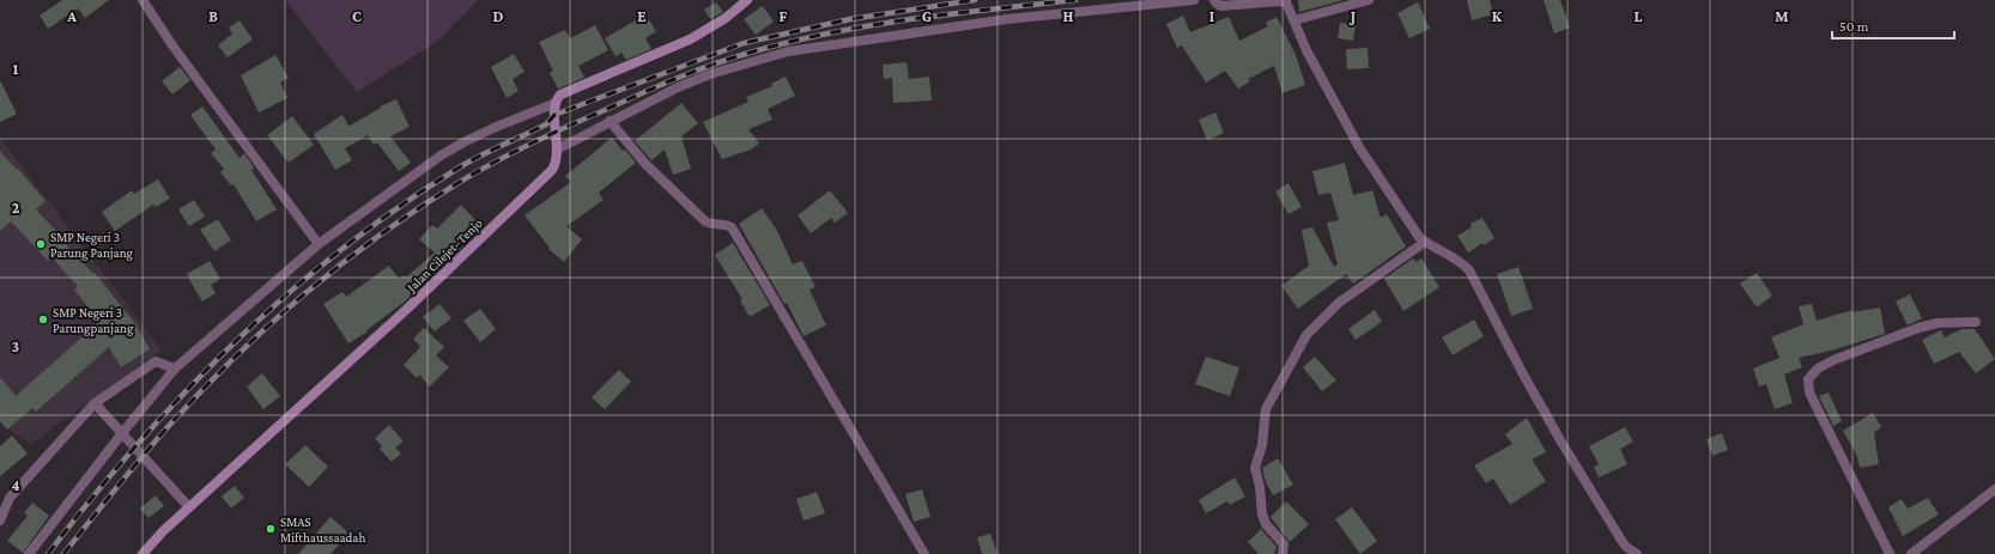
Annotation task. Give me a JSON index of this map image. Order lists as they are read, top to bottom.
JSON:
{
  "streets": {
    "main road": ["Jalan Cilejet–Tenjo"]
  },
  "places": ["SMP Negeri 3 Parung Panjang", "SMP Negeri 3 Parungpanjang", "SMAS Mifthaussaadah"],
  "scale_bar": "50 m",
  "grid": {
    "columns": [
      "A",
      "B",
      "C",
      "D",
      "E",
      "F",
      "G",
      "H",
      "I",
      "J",
      "K",
      "L",
      "M"
    ],
    "rows": [
      "1",
      "2",
      "3",
      "4"
    ]
  }
}
